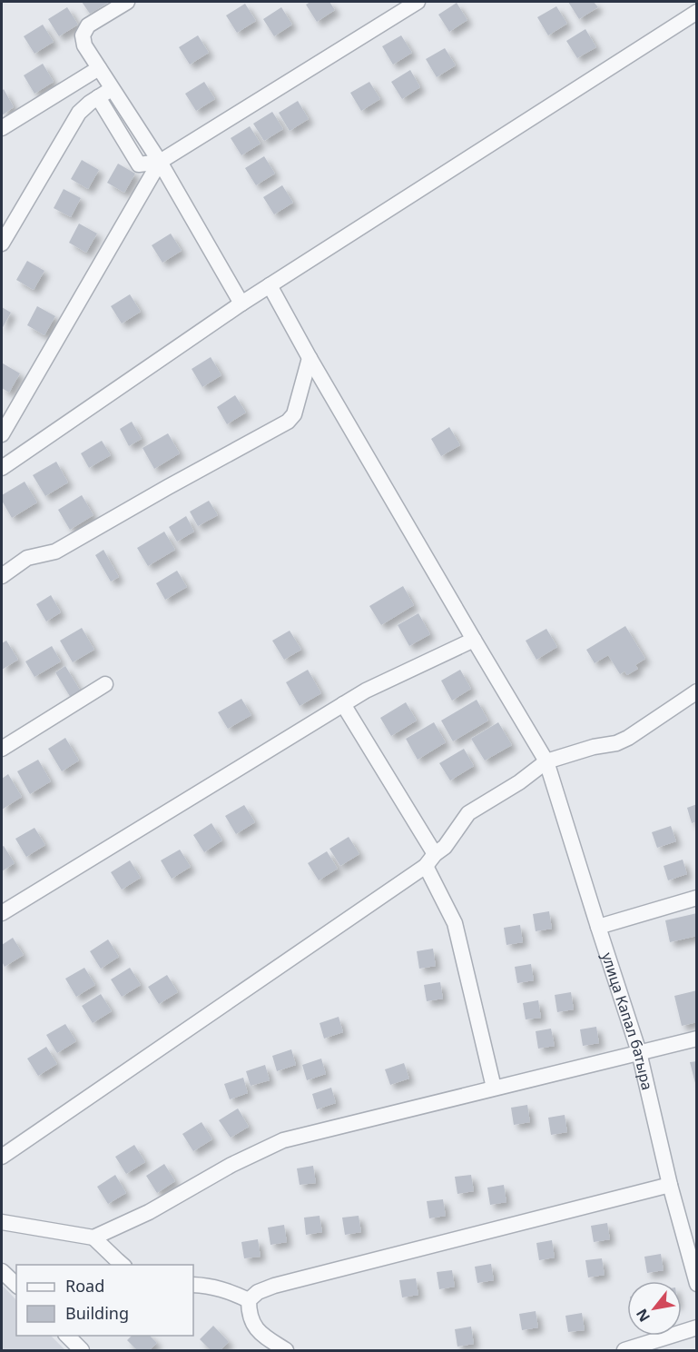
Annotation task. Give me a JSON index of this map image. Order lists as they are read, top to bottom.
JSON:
{
  "streets": {
    "street": ["улица Капал батыра"]
  },
  "legend": ["Road", "Building"],
  "north": "bottom left"
}
